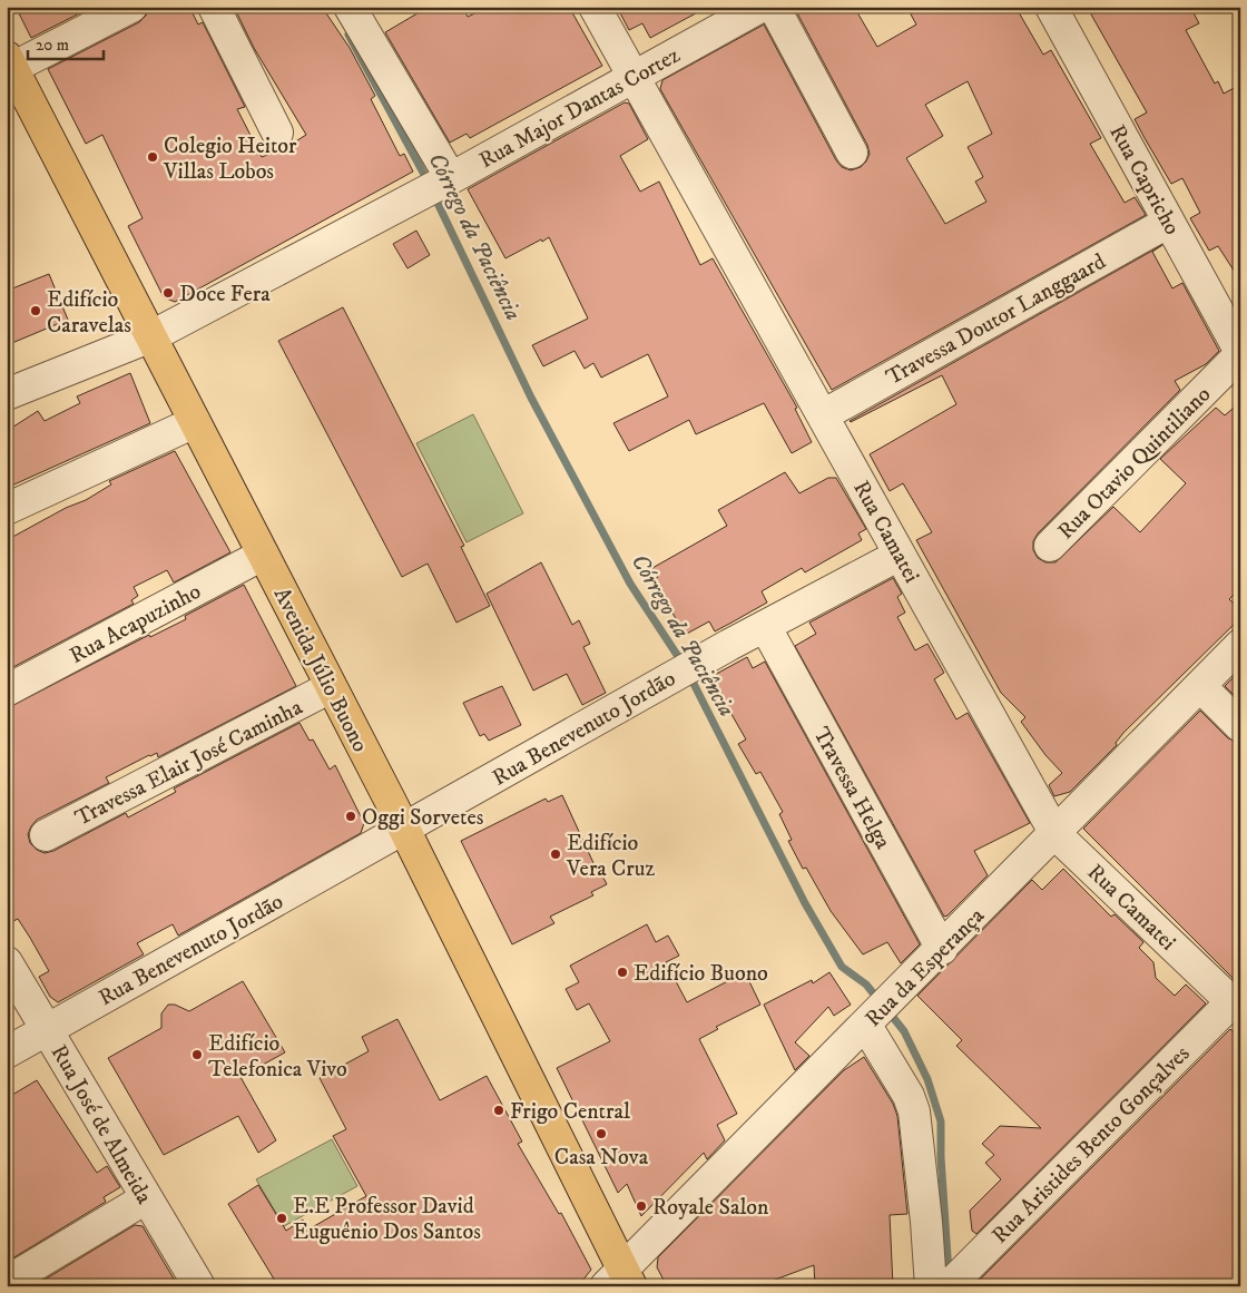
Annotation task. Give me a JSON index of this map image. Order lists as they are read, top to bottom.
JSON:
{
  "streets": {
    "main road": ["Avenida Júlio Buono"],
    "street": [
      "Rua Major Dantas Cortez",
      "Rua Capricho",
      "Travessa Doutor Langgaard",
      "Rua Otavio Quintiliano",
      "Rua Camatei",
      "Rua Acapuzinho",
      "Rua Benevenuto Jordão",
      "Travessa Elair José Caminha",
      "Travessa Helga",
      "Rua da Esperança",
      "Rua José de Almeida",
      "Rua Aristides Bento Gonçalves"
    ]
  },
  "crossings": [
    ["Rua Major Dantas Cortez", "Rua Camatei"],
    ["Rua Major Dantas Cortez", "Avenida Júlio Buono"],
    ["Rua Capricho", "Travessa Doutor Langgaard"],
    ["Rua Capricho", "Rua Otavio Quintiliano"],
    ["Travessa Doutor Langgaard", "Rua Camatei"],
    ["Rua Camatei", "Rua Benevenuto Jordão"],
    ["Rua Camatei", "Rua da Esperança"],
    ["Rua Camatei", "Rua Aristides Bento Gonçalves"],
    ["Rua Acapuzinho", "Avenida Júlio Buono"],
    ["Avenida Júlio Buono", "Rua Benevenuto Jordão"],
    ["Avenida Júlio Buono", "Travessa Elair José Caminha"],
    ["Avenida Júlio Buono", "Rua da Esperança"],
    ["Rua Benevenuto Jordão", "Travessa Helga"],
    ["Rua Benevenuto Jordão", "Rua José de Almeida"],
    ["Travessa Helga", "Rua da Esperança"]
  ],
  "water": ["Córrego da Paciência"],
  "places": [
    "Colegio Heitor Villas Lobos",
    "Doce Fera",
    "Edifício Caravelas",
    "Oggi Sorvetes",
    "Edifício Vera Cruz",
    "Edifício Buono",
    "Edifício Telefonica Vivo",
    "Frigo Central",
    "Casa Nova",
    "Royale Salon",
    "E.E Professor David Euguênio Dos Santos"
  ],
  "scale_bar": "20 m"
}
